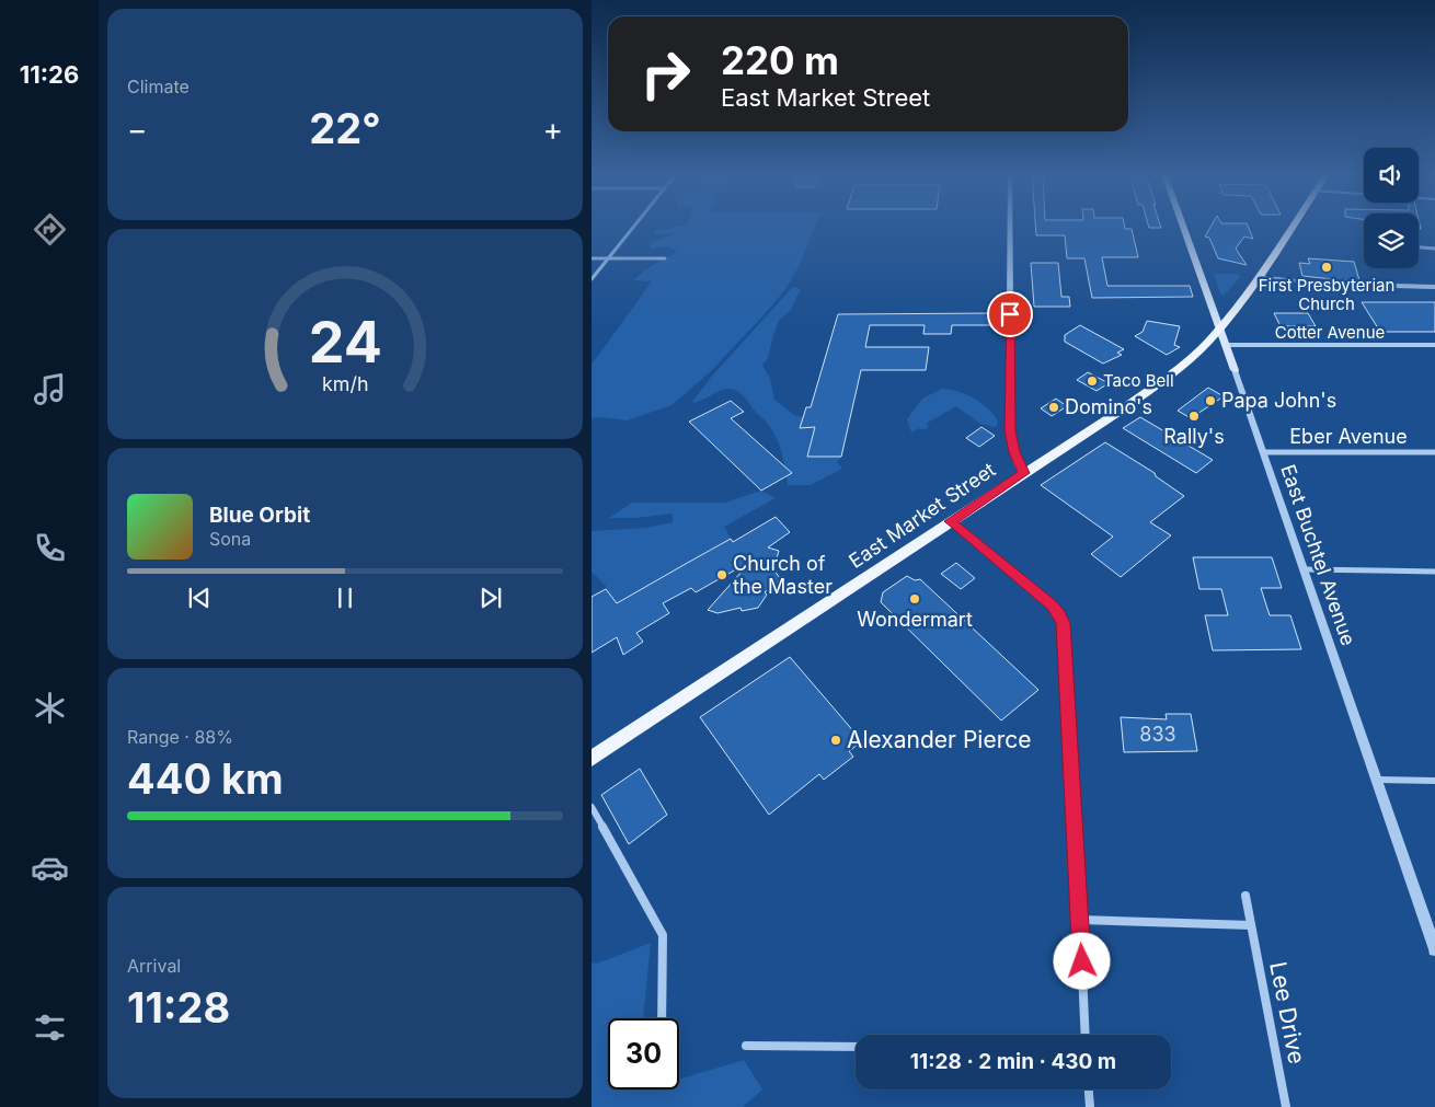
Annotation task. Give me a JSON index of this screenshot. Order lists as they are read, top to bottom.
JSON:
{
  "streets": {
    "main road": ["East Market Street", "East Buchtel Avenue"],
    "street": ["Cotter Avenue", "Eber Avenue", "Lee Drive"]
  },
  "crossings": [
    ["Cotter Avenue", "East Buchtel Avenue"],
    ["Eber Avenue", "East Buchtel Avenue"],
    ["East Market Street", "East Buchtel Avenue"]
  ],
  "places": [
    "First Presbyterian Church",
    "Taco Bell",
    "Papa John's",
    "Domino's",
    "Rally's",
    "Church of the Master",
    "Wondermart",
    "Alexander Pierce"
  ],
  "house_numbers": ["833"],
  "page": {
    "tabs": "11:26",
    "tile": [
      "Climate",
      ["Range · 88%", "440 km"],
      ["Arrival", "11:28"]
    ],
    "turn": ["220 m", "East Market Street"],
    "heat": ["−", "22°", "+"],
    "song": ["Blue Orbit", "Sona"],
    "limit": "30",
    "trip": "11:28 · 2 min · 430 m",
    "gauge": ["24", "km/h"]
  }
}
